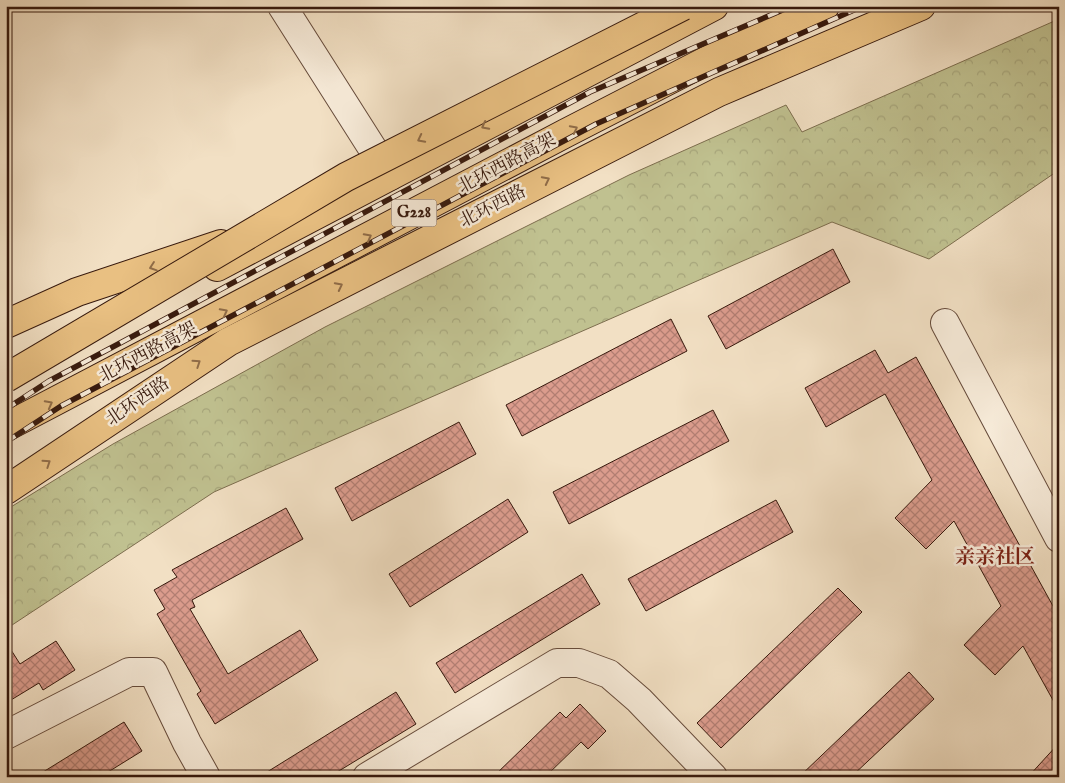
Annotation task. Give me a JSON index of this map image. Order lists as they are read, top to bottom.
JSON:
{
  "streets": {
    "main road": ["北环西路高架", "北环西路", "G228"]
  },
  "districts": ["亲亲社区"]
}
